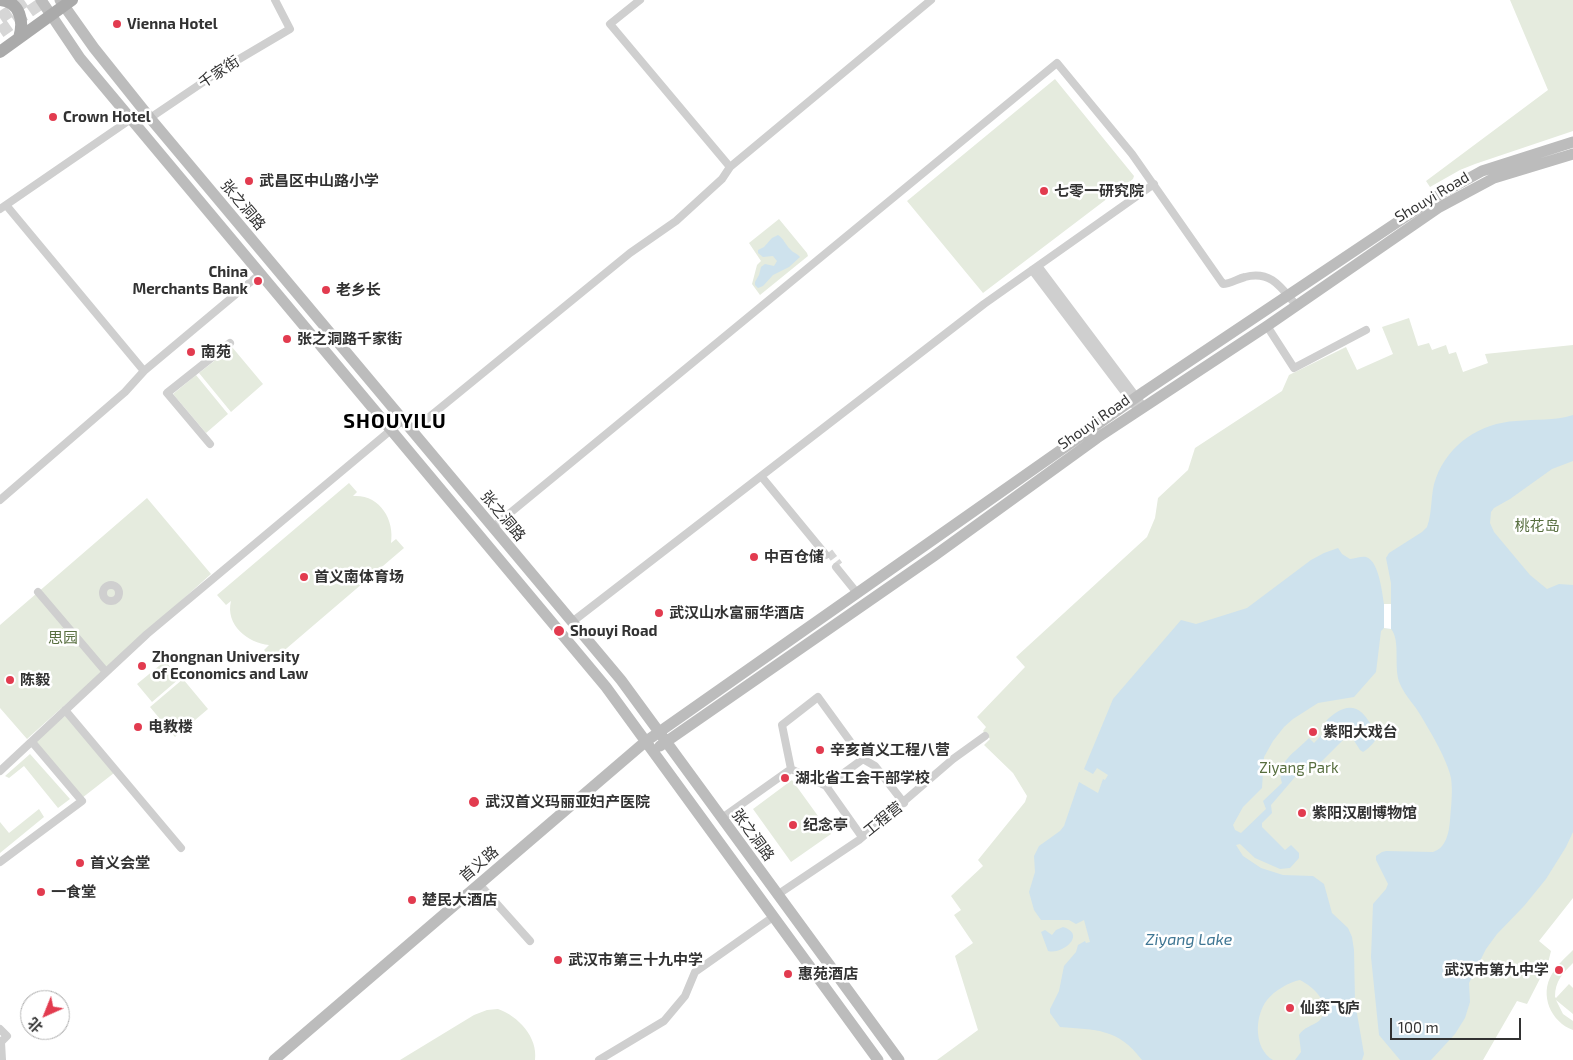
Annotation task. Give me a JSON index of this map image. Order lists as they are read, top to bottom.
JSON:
{
  "streets": {
    "main road": ["Shouyi Road", "张之洞路", "首义路"],
    "street": ["千家街", "工程营"]
  },
  "crossings": [
    ["千家街", "张之洞路"],
    ["Shouyi Road", "张之洞路"],
    ["Shouyi Road", "首义路"],
    ["张之洞路", "工程营"],
    ["张之洞路", "首义路"]
  ],
  "districts": ["SHOUYILU"],
  "water": ["Ziyang Lake"],
  "parks": ["桃花岛", "思园", "Ziyang Park"],
  "places": [
    "Vienna Hotel",
    "Crown Hotel",
    "武昌区中山路小学",
    "七零一研究院",
    "China Merchants Bank",
    "老乡长",
    "张之洞路千家街",
    "南苑",
    "中百仓储",
    "首义南体育场",
    "武汉山水富丽华酒店",
    "Shouyi Road",
    "Zhongnan University of Economics and Law",
    "陈毅",
    "电教楼",
    "紫阳大戏台",
    "辛亥首义工程八营",
    "湖北省工会干部学校",
    "武汉首义玛丽亚妇产医院",
    "紫阳汉剧博物馆",
    "纪念亭",
    "首义会堂",
    "一食堂",
    "楚民大酒店",
    "武汉市第三十九中学",
    "武汉市第九中学",
    "惠苑酒店",
    "仙弈飞庐"
  ],
  "scale_bar": "100 m",
  "north": "bottom left"
}
